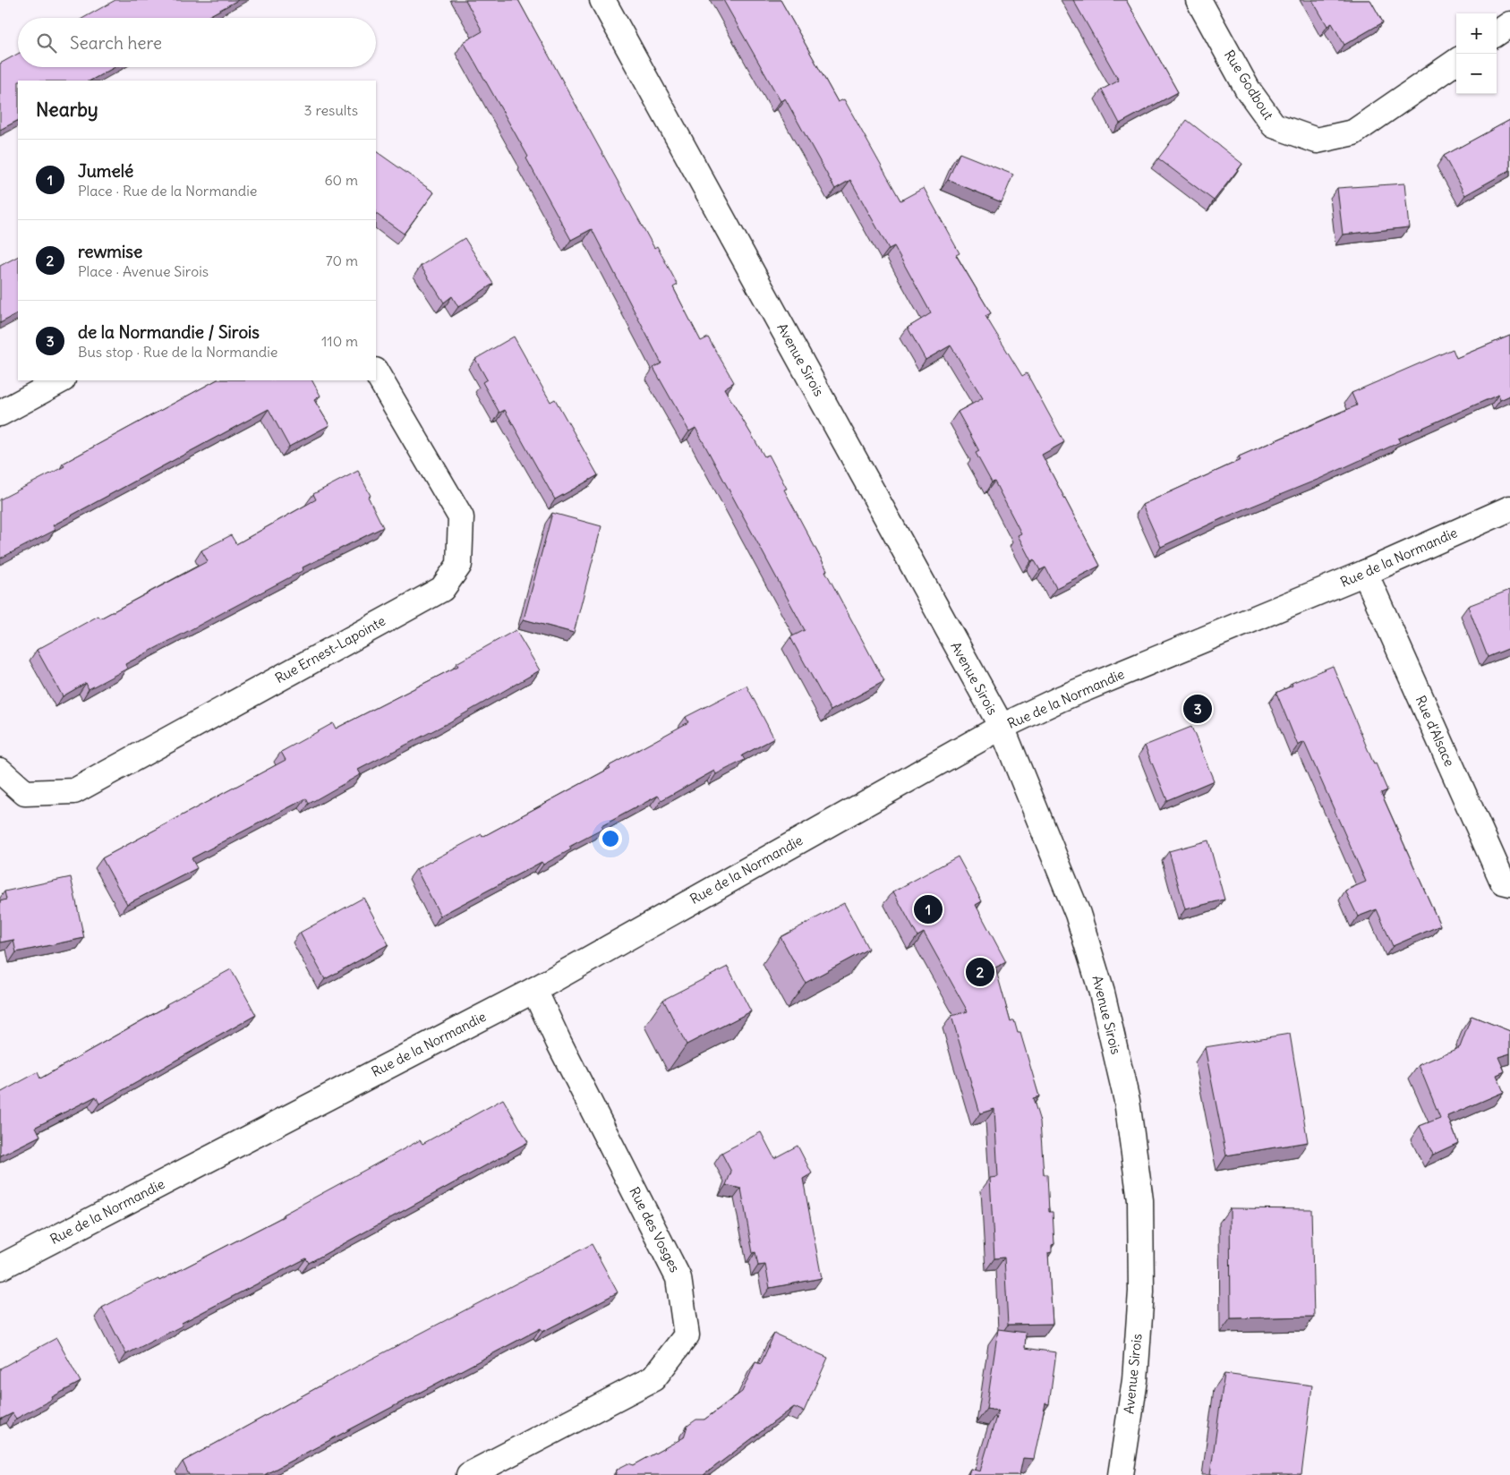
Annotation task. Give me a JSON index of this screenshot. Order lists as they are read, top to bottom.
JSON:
{
  "streets": {
    "street": [
      "Rue Godbout",
      "Avenue Sirois",
      "Rue de la Normandie",
      "Rue Ernest-Lapointe",
      "Rue d'Alsace",
      "Rue des Vosges"
    ]
  },
  "crossings": [
    ["Avenue Sirois", "Rue de la Normandie"],
    ["Rue de la Normandie", "Rue d'Alsace"],
    ["Rue de la Normandie", "Rue des Vosges"]
  ],
  "page": {
    "map_buttons": ["+", "−"],
    "search": "Search here",
    "heading": ["Nearby", "3 results"],
    "list": [
      {
        "mark": "1",
        "name": "Jumelé",
        "note": "Place · Rue de la Normandie",
        "value": "60 m"
      },
      {
        "mark": "2",
        "name": "rewmise",
        "note": "Place · Avenue Sirois",
        "value": "70 m"
      },
      {
        "mark": "3",
        "name": "de la Normandie / Sirois",
        "note": "Bus stop · Rue de la Normandie",
        "value": "110 m"
      }
    ],
    "pins": ["3", "1", "2"]
  }
}
